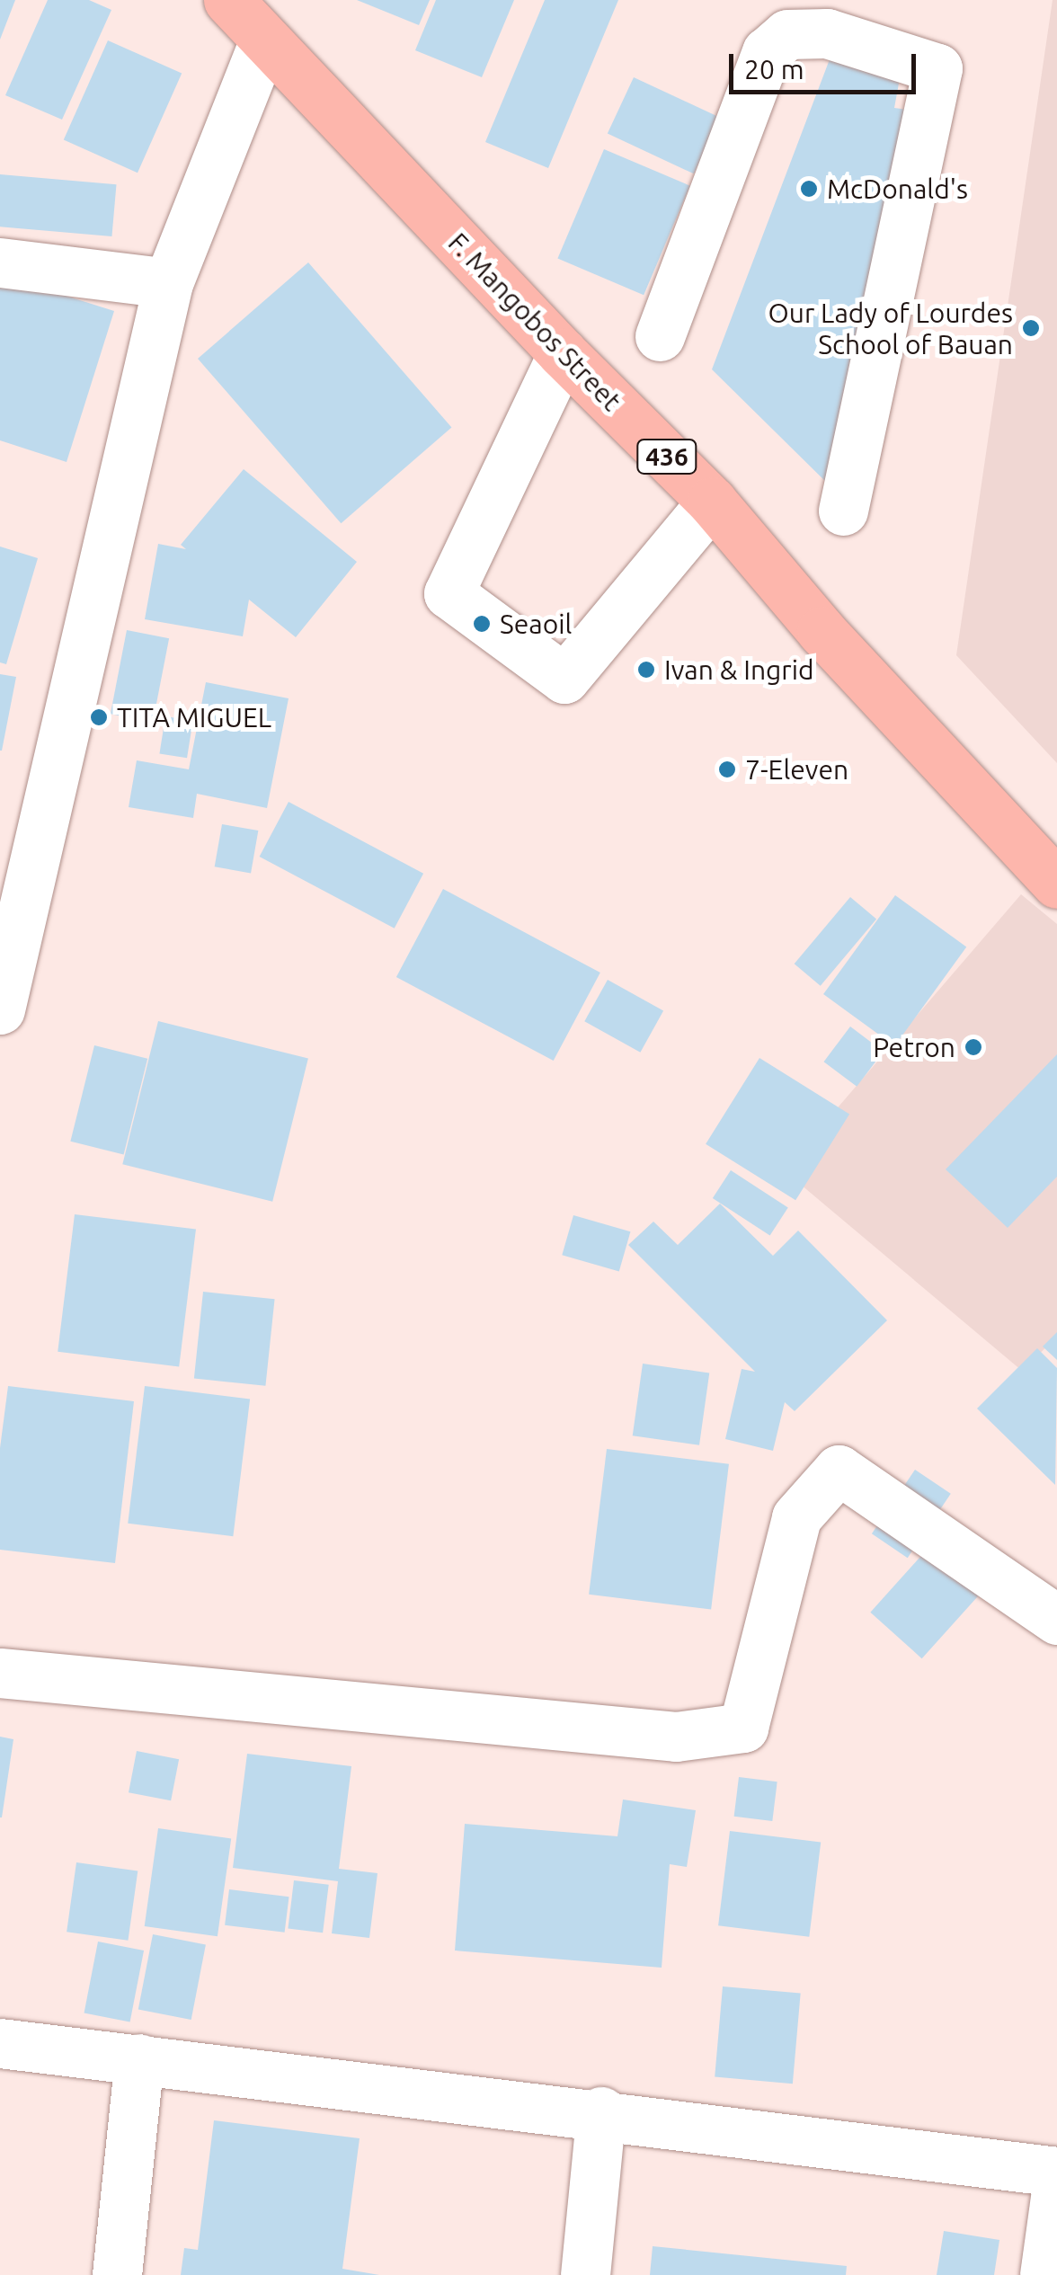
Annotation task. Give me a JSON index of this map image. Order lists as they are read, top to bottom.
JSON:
{
  "streets": {
    "main road": ["F. Mangobos Street", "436"]
  },
  "places": [
    "McDonald's",
    "Our Lady of Lourdes School of Bauan",
    "Seaoil",
    "Ivan & Ingrid",
    "TITA MIGUEL",
    "7-Eleven",
    "Petron"
  ],
  "scale_bar": "20 m"
}
